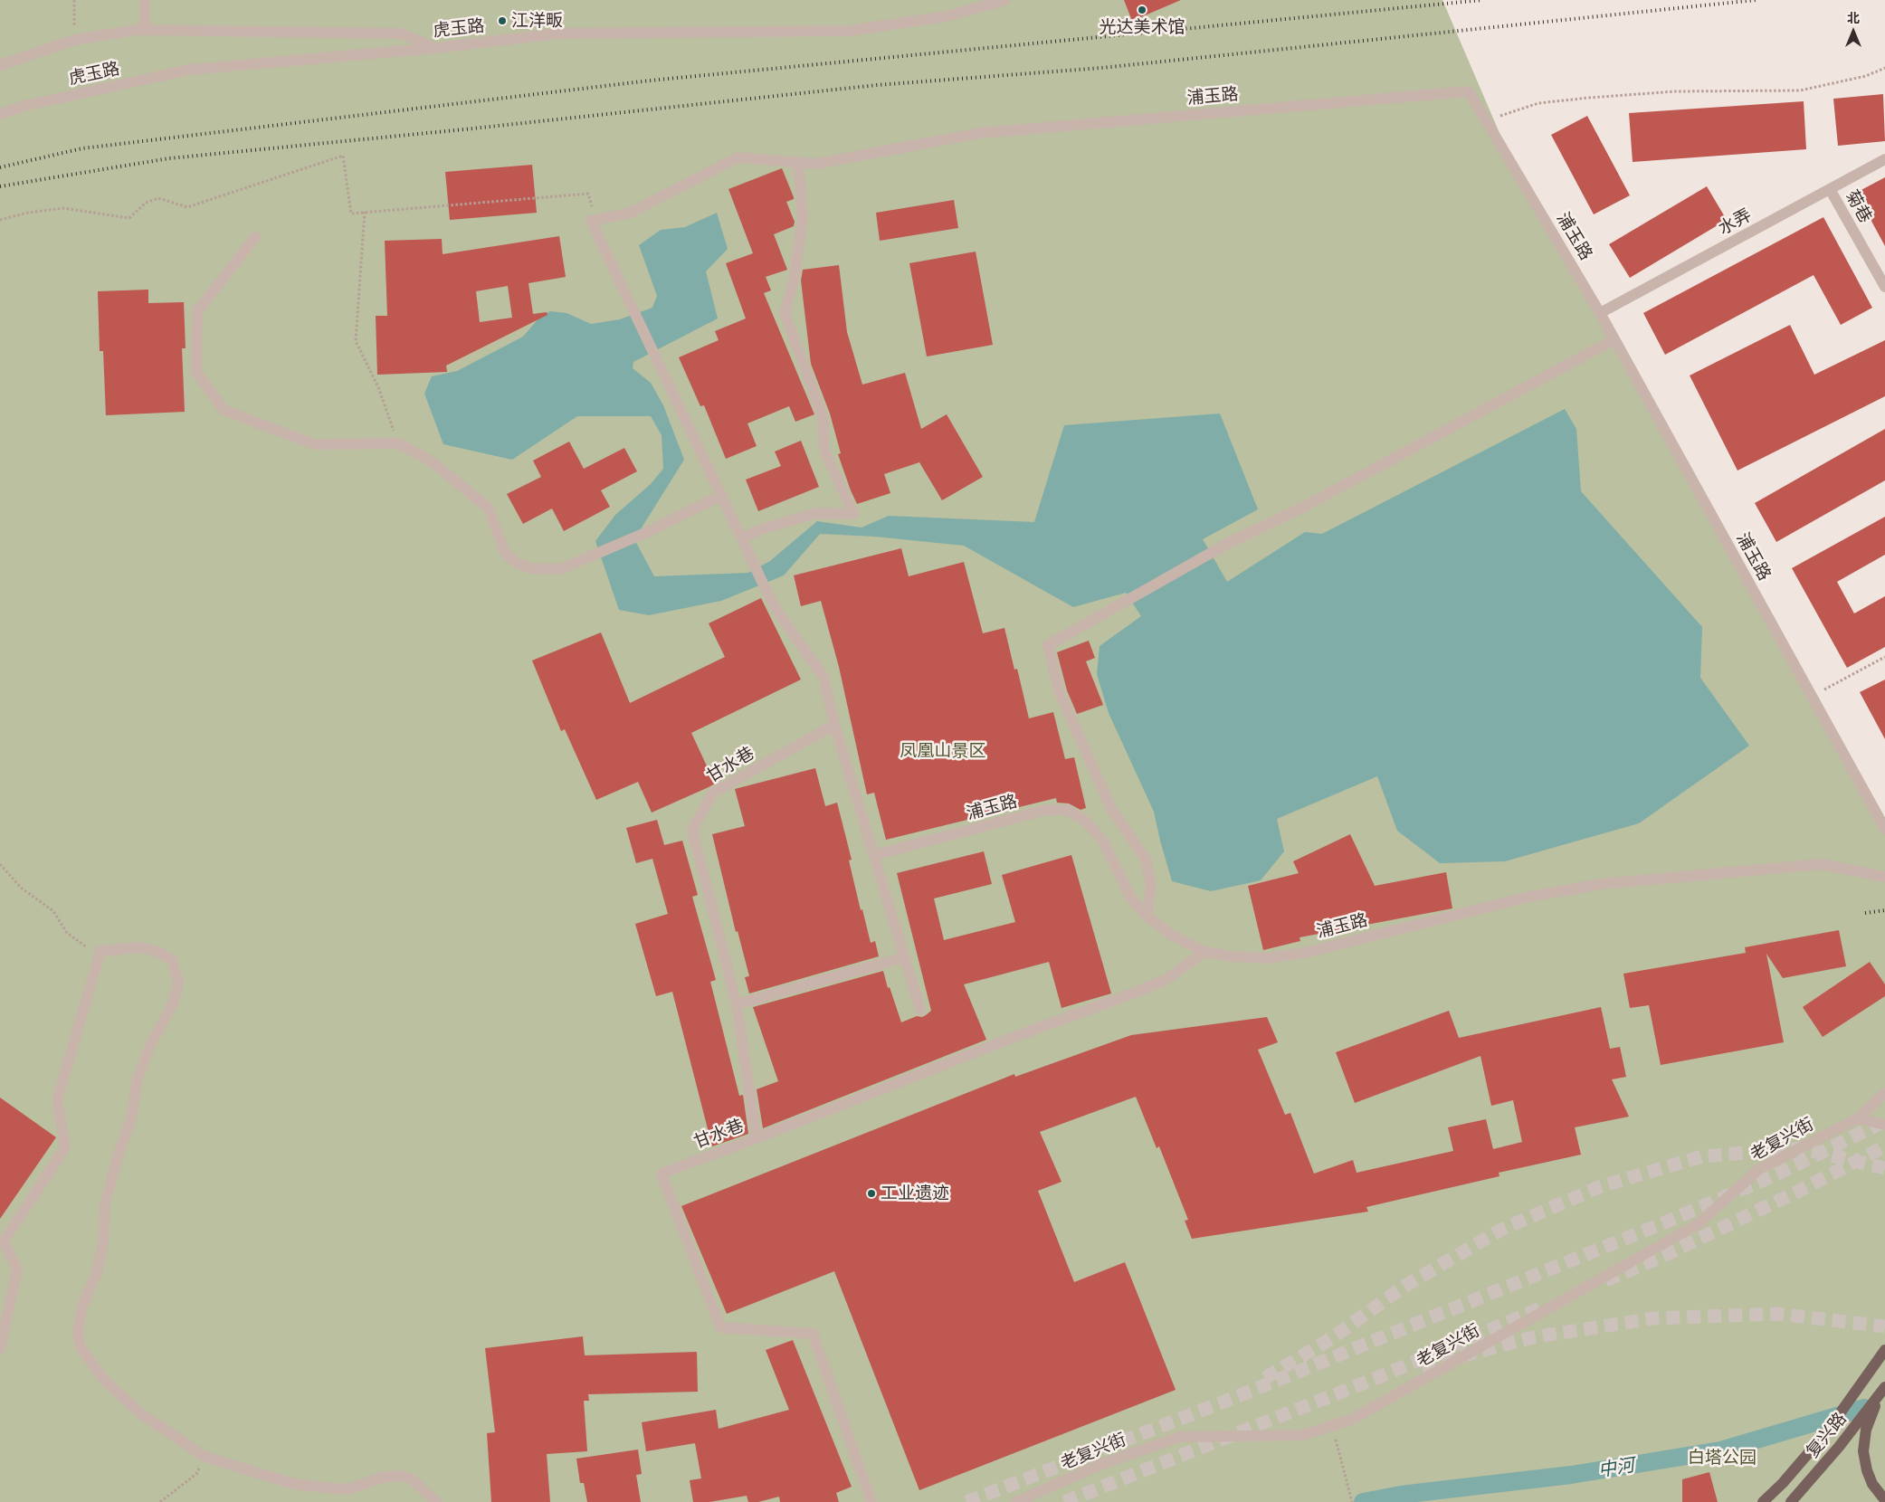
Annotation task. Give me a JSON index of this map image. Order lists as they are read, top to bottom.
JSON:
{
  "streets": {
    "main road": ["复兴路"],
    "street": [
      "虎玉路",
      "浦玉路",
      "菊巷",
      "水弄",
      "甘水巷",
      "老复兴街"
    ]
  },
  "crossings": [
    ["浦玉路", "水弄"],
    ["菊巷", "水弄"]
  ],
  "water": ["中河"],
  "parks": ["凤凰山景区", "白塔公园"],
  "places": ["光达美术馆", "江洋畈", "工业遗迹"],
  "north": "top"
}
